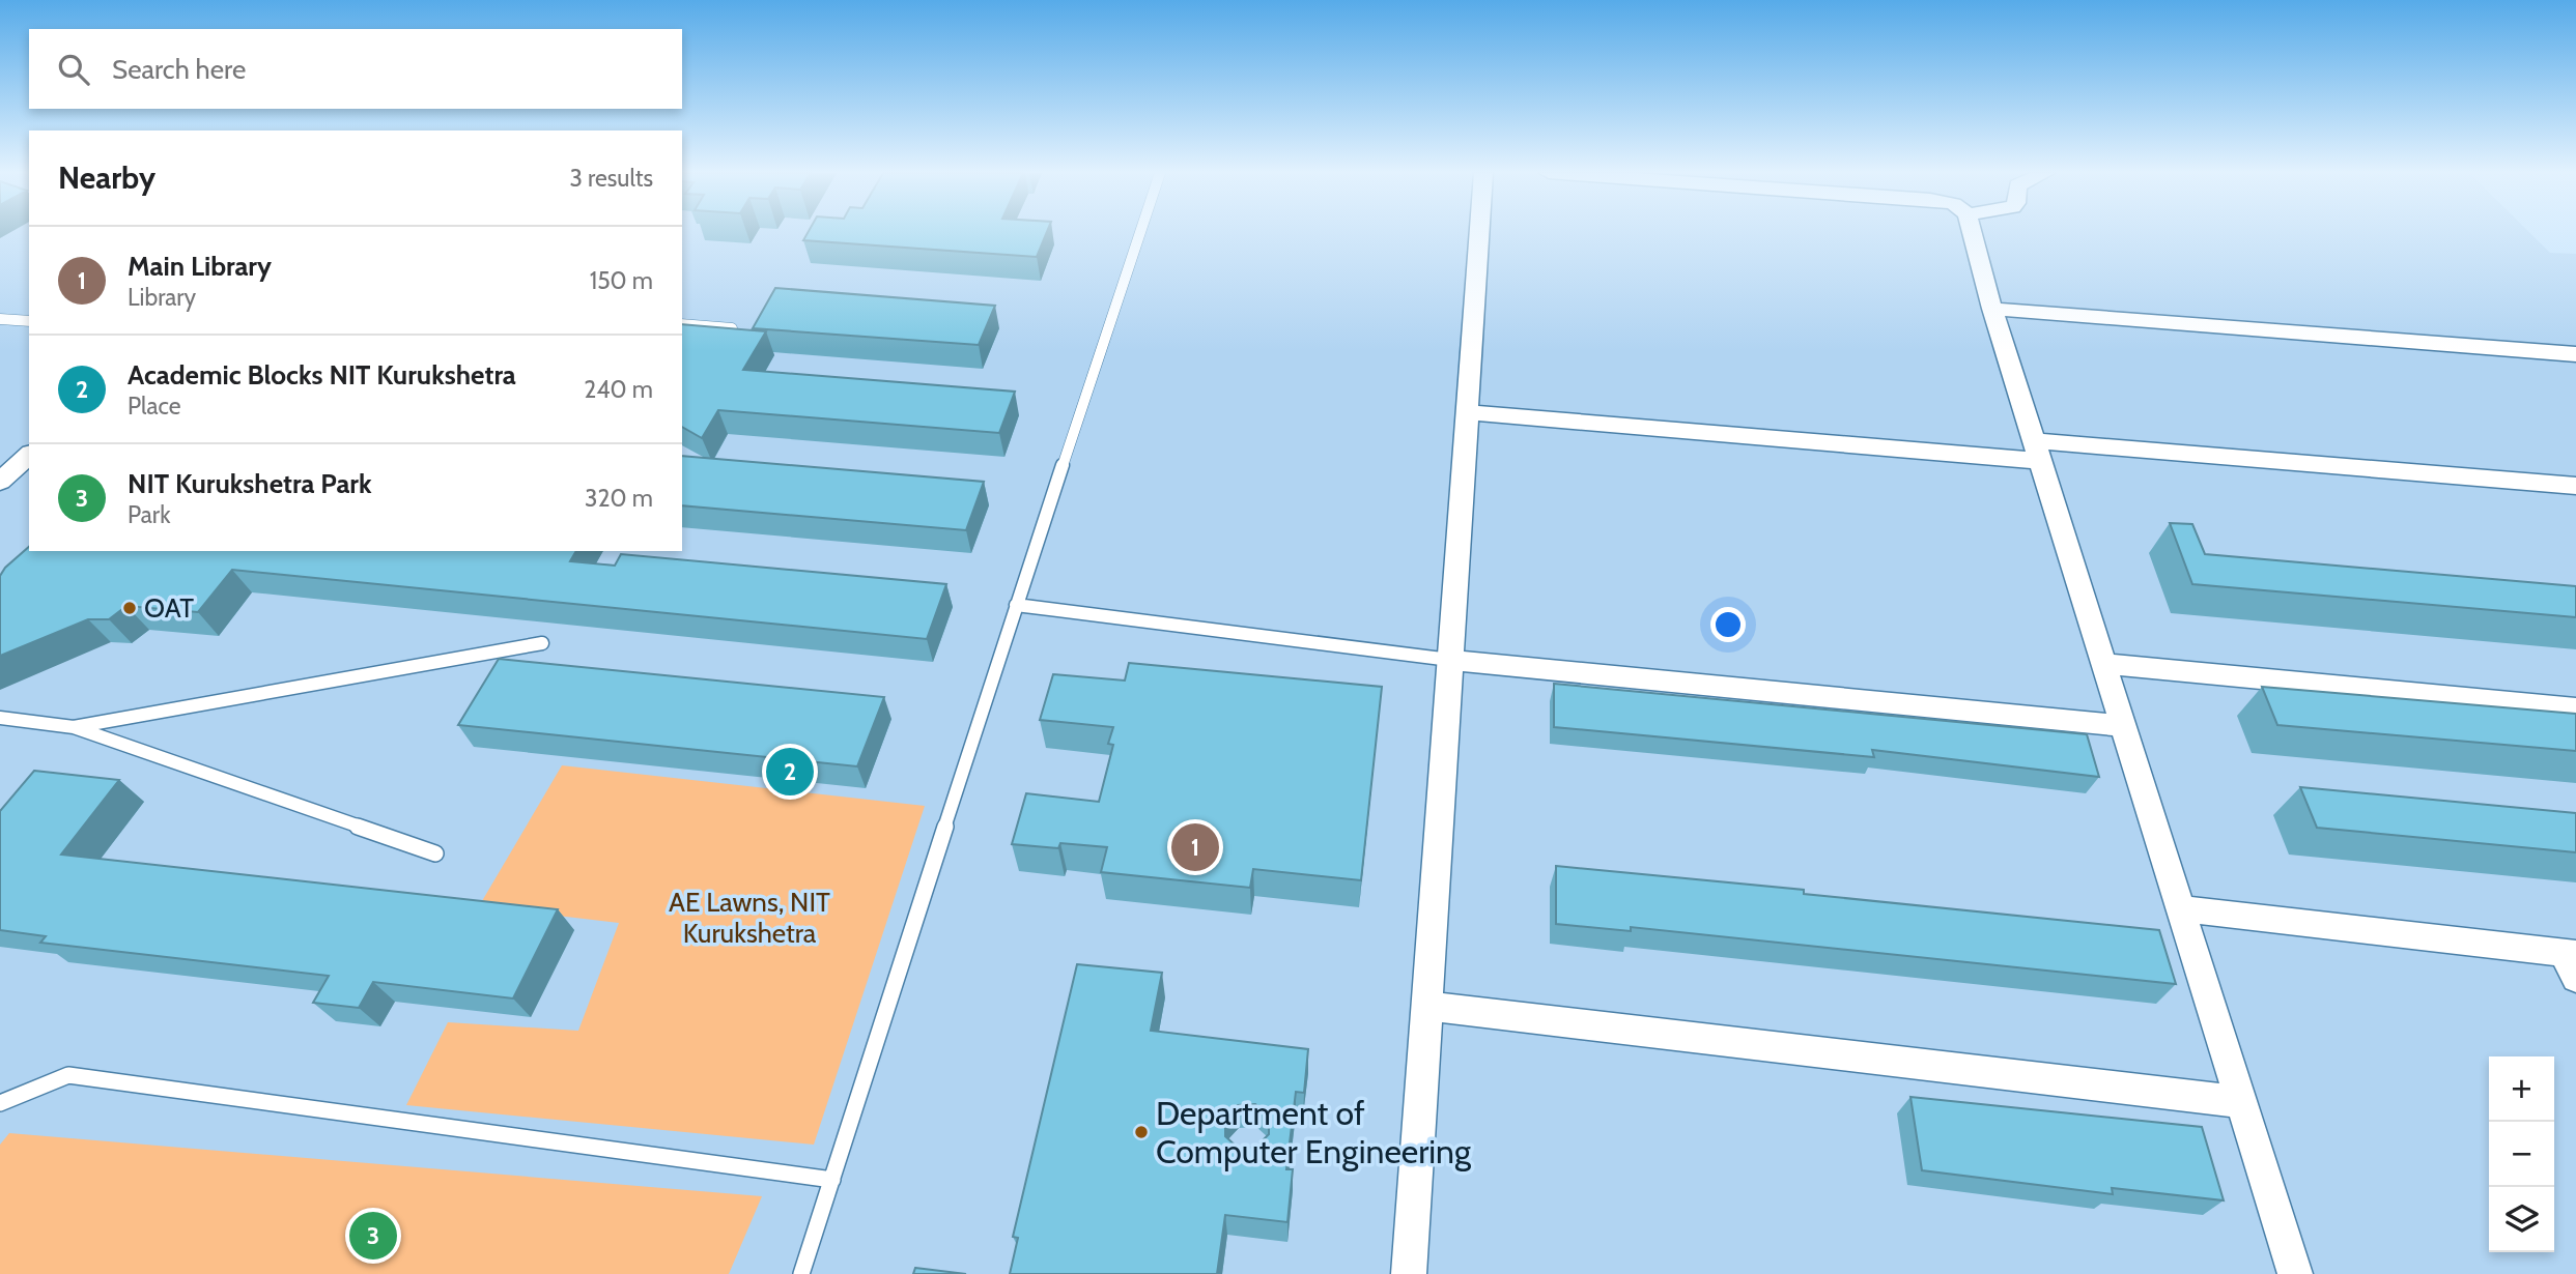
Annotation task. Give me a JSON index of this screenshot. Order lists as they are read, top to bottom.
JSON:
{
  "parks": ["AE Lawns, NIT Kurukshetra"],
  "places": ["OAT", "Department of Computer Engineering"],
  "page": {
    "search": "Search here",
    "heading": ["Nearby", "3 results"],
    "list": [
      {
        "mark": "1",
        "name": "Main Library",
        "note": "Library",
        "value": "150 m"
      },
      {
        "mark": "2",
        "name": "Academic Blocks NIT Kurukshetra",
        "note": "Place",
        "value": "240 m"
      },
      {
        "mark": "3",
        "name": "NIT Kurukshetra Park",
        "note": "Park",
        "value": "320 m"
      }
    ],
    "pins": ["2", "1", "3"],
    "map_buttons": ["+", "−"]
  }
}
